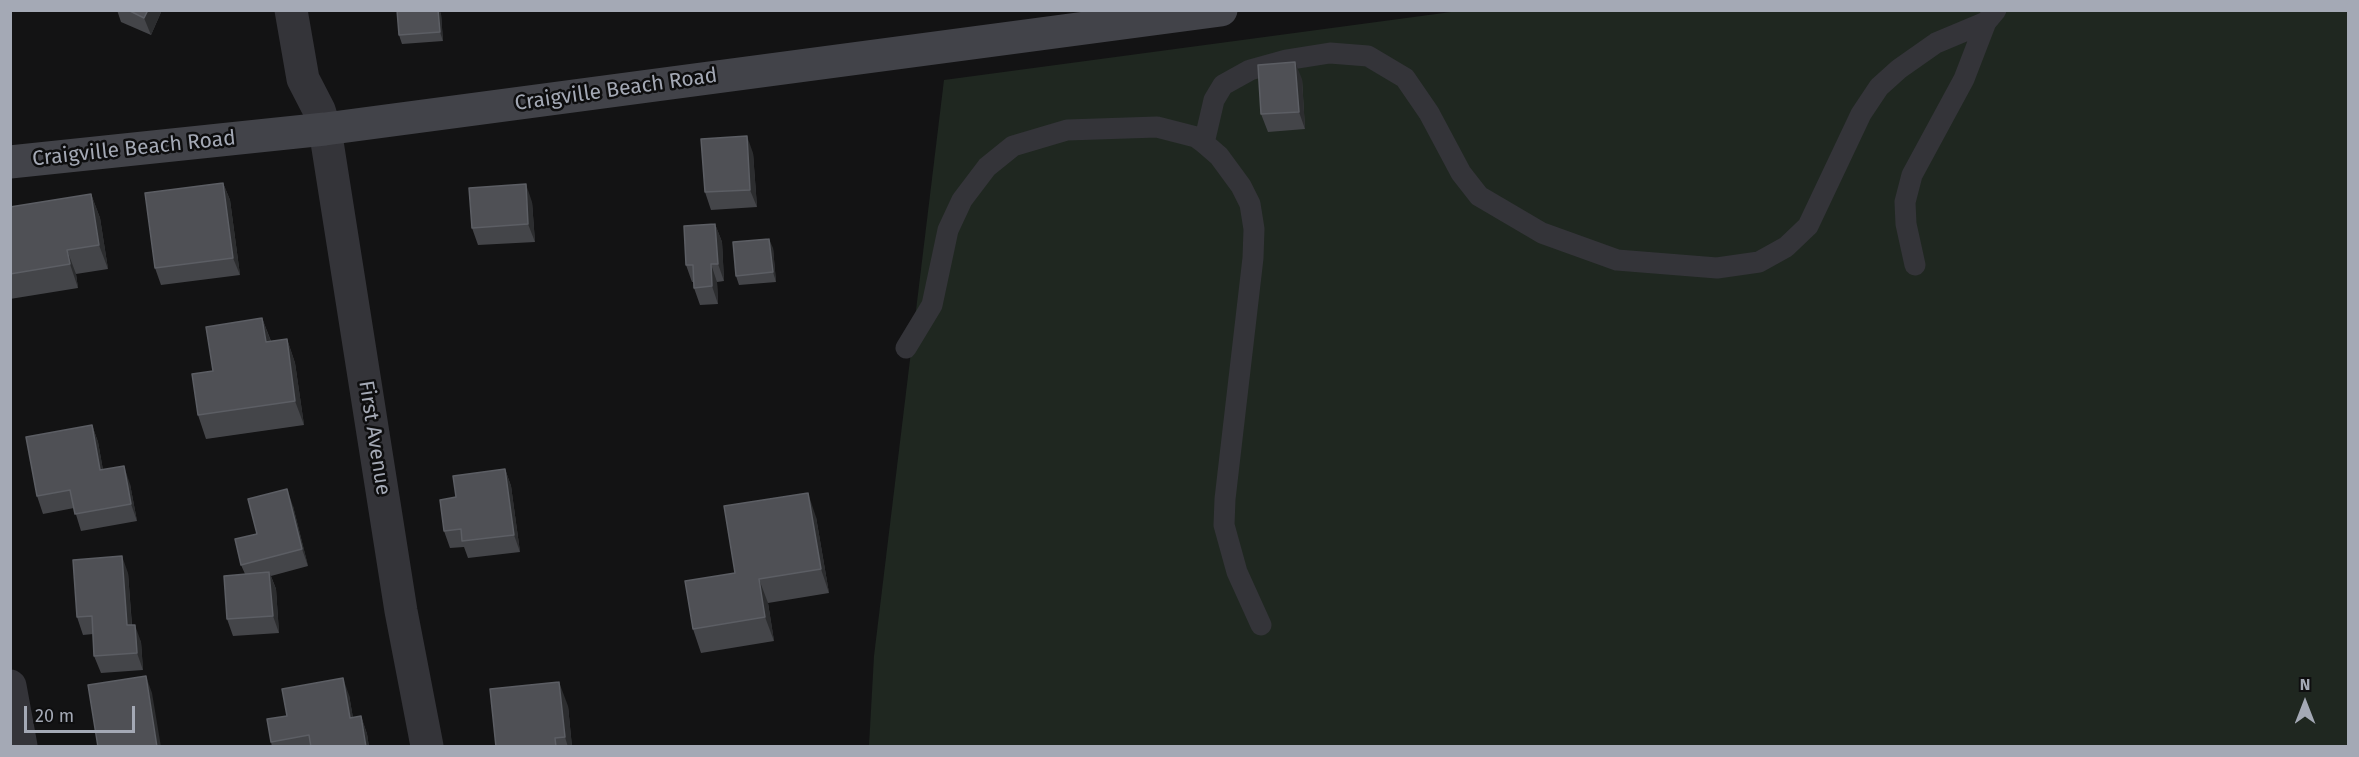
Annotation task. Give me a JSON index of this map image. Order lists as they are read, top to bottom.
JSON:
{
  "streets": {
    "main road": ["Craigville Beach Road"],
    "street": ["First Avenue"]
  },
  "crossings": [
    ["Craigville Beach Road", "First Avenue"]
  ],
  "scale_bar": "20 m",
  "north": "top"
}
